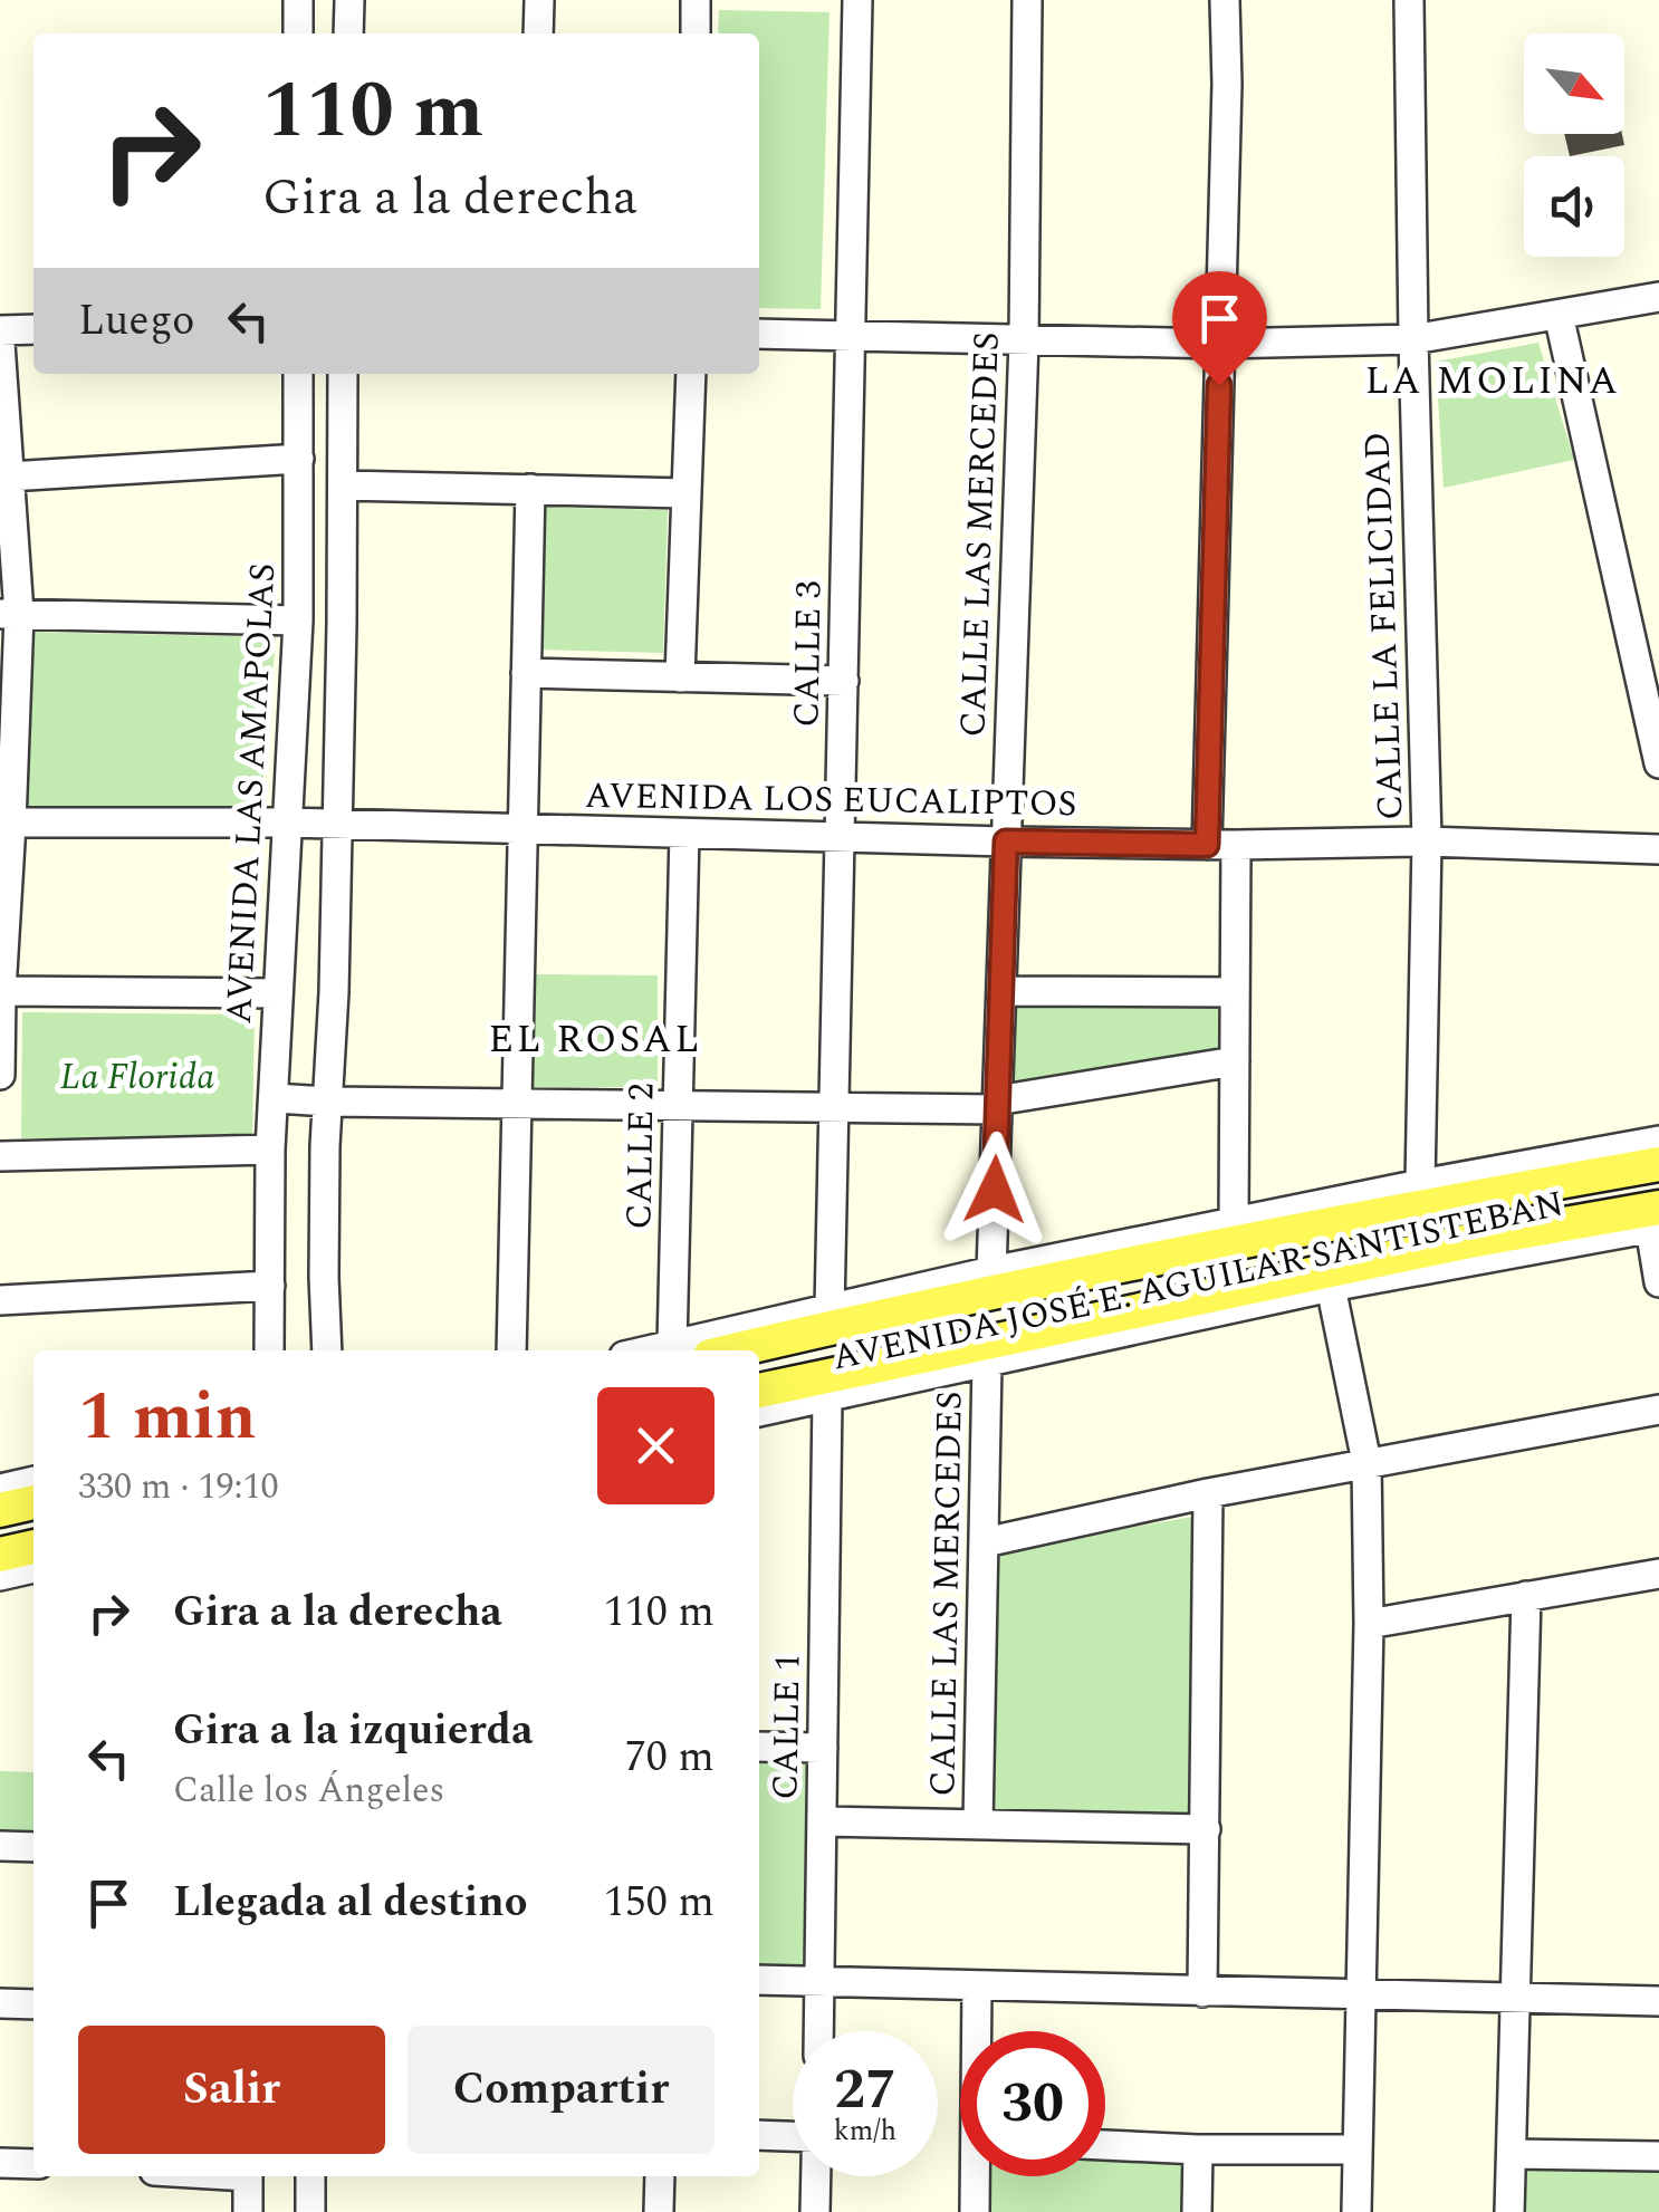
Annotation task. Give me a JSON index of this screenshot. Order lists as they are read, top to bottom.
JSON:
{
  "streets": {
    "main road": ["AVENIDA JOSÉ E. AGUILAR SANTISTEBAN"],
    "street": [
      "CALLE LAS MERCEDES",
      "CALLE LA FELICIDAD",
      "CALLE 3",
      "AVENIDA LAS AMAPOLAS",
      "AVENIDA LOS EUCALIPTOS",
      "CALLE 2",
      "CALLE 1"
    ]
  },
  "crossings": [
    ["CALLE LAS MERCEDES", "AVENIDA LOS EUCALIPTOS"],
    ["CALLE LAS MERCEDES", "AVENIDA JOSÉ E. AGUILAR SANTISTEBAN"],
    ["CALLE LA FELICIDAD", "AVENIDA LOS EUCALIPTOS"],
    ["CALLE LA FELICIDAD", "AVENIDA JOSÉ E. AGUILAR SANTISTEBAN"],
    ["CALLE 3", "AVENIDA LOS EUCALIPTOS"],
    ["CALLE 3", "AVENIDA JOSÉ E. AGUILAR SANTISTEBAN"],
    ["AVENIDA LAS AMAPOLAS", "AVENIDA LOS EUCALIPTOS"],
    ["AVENIDA LOS EUCALIPTOS", "CALLE 2"],
    ["CALLE 2", "AVENIDA JOSÉ E. AGUILAR SANTISTEBAN"],
    ["AVENIDA JOSÉ E. AGUILAR SANTISTEBAN", "CALLE 1"]
  ],
  "districts": ["LA MOLINA", "EL ROSAL"],
  "parks": ["La Florida"],
  "north": "bottom right",
  "page": {
    "turn": ["110 m", "Gira a la derecha"],
    "then": "Luego",
    "heading": ["1 min", "330 m · 19:10"],
    "list": [
      {
        "name": "Gira a la derecha",
        "value": "110 m"
      },
      {
        "name": "Gira a la izquierda",
        "note": "Calle los Ángeles",
        "value": "70 m"
      },
      {
        "name": "Llegada al destino",
        "value": "150 m"
      }
    ],
    "buttons": ["Salir", "Compartir"],
    "speed": "27 km/h",
    "limit": "30"
  }
}
